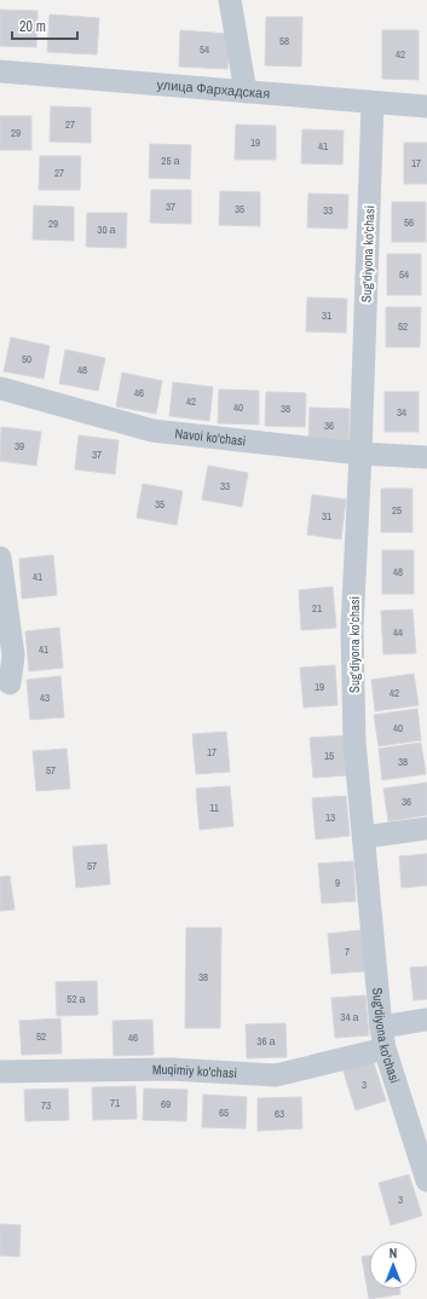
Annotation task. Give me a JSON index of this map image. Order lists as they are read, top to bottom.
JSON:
{
  "streets": {
    "street": [
      "улица Фархадская",
      "Sug'diyona ko'chasi",
      "Navoi ko'chasi",
      "Muqimiy ko'chasi"
    ]
  },
  "crossings": [
    ["улица Фархадская", "Sug'diyona ko'chasi"],
    ["Sug'diyona ko'chasi", "Navoi ko'chasi"],
    ["Sug'diyona ko'chasi", "Muqimiy ko'chasi"]
  ],
  "house_numbers": [
    "58",
    "54",
    "42",
    "27",
    "29",
    "19",
    "41",
    "25 а",
    "17",
    "27",
    "37",
    "35",
    "33",
    "56",
    "29",
    "30 а",
    "54",
    "31",
    "52",
    "50",
    "48",
    "46",
    "42",
    "40",
    "38",
    "34",
    "36",
    "39",
    "37",
    "33",
    "35",
    "25",
    "31",
    "48",
    "41",
    "21",
    "44",
    "41",
    "19",
    "42",
    "43",
    "40",
    "17",
    "15",
    "38",
    "57",
    "36",
    "11",
    "13",
    "57",
    "9",
    "7",
    "38",
    "52 а",
    "34 а",
    "52",
    "46",
    "36 а",
    "3",
    "71",
    "69",
    "73",
    "65",
    "63",
    "3"
  ],
  "scale_bar": "20 m",
  "north": "top"
}
